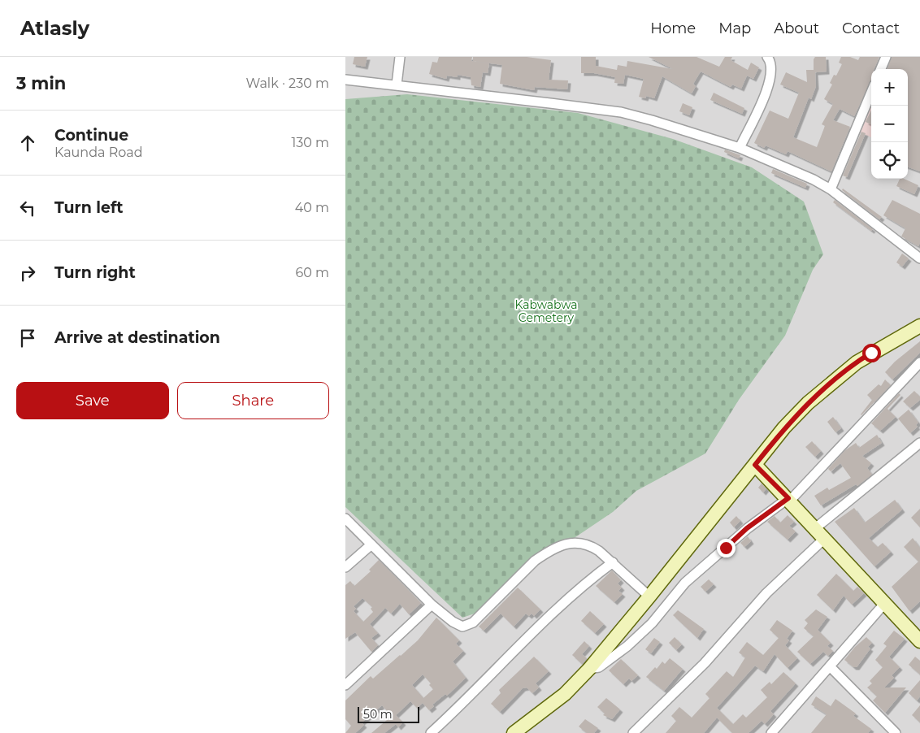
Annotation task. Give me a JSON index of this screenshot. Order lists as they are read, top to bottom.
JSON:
{
  "parks": ["Kabwabwa Cemetery"],
  "scale_bar": "50 m",
  "page": {
    "header": "Atlasly",
    "nav": [
      "Home",
      "Map",
      "About",
      "Contact"
    ],
    "heading": ["3 min", "Walk · 230 m"],
    "map_buttons": ["+", "−"],
    "list": [
      ["Continue", "Kaunda Road", "130 m"],
      ["Turn left", "40 m"],
      ["Turn right", "60 m"],
      "Arrive at destination"
    ],
    "buttons": ["Save", "Share"],
    "scale": "50 m"
  }
}
